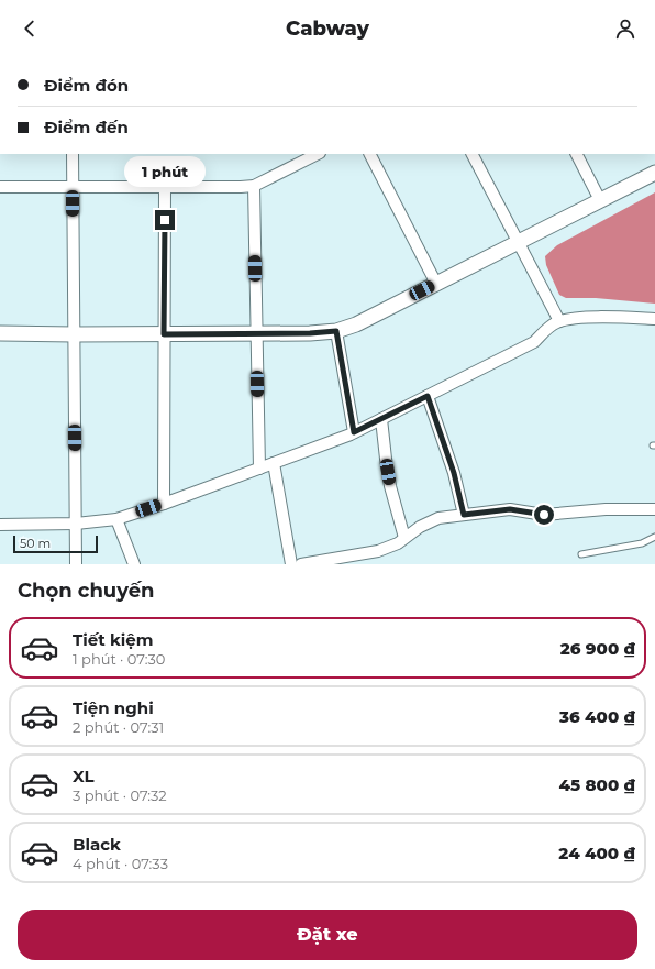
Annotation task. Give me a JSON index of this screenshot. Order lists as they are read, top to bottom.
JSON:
{
  "scale_bar": "50 m",
  "page": {
    "header": "Cabway",
    "banner": ["Điểm đón", "Điểm đến"],
    "bubble": "1 phút",
    "scale": "50 m",
    "heading": "Chọn chuyến",
    "list": [
      {
        "name": "Tiết kiệm",
        "note": "1 phút · 07:30",
        "value": "26 900 ₫"
      },
      {
        "name": "Tiện nghi",
        "note": "2 phút · 07:31",
        "value": "36 400 ₫"
      },
      {
        "name": "XL",
        "note": "3 phút · 07:32",
        "value": "45 800 ₫"
      },
      {
        "name": "Black",
        "note": "4 phút · 07:33",
        "value": "24 400 ₫"
      }
    ],
    "buttons": "Đặt xe"
  }
}
